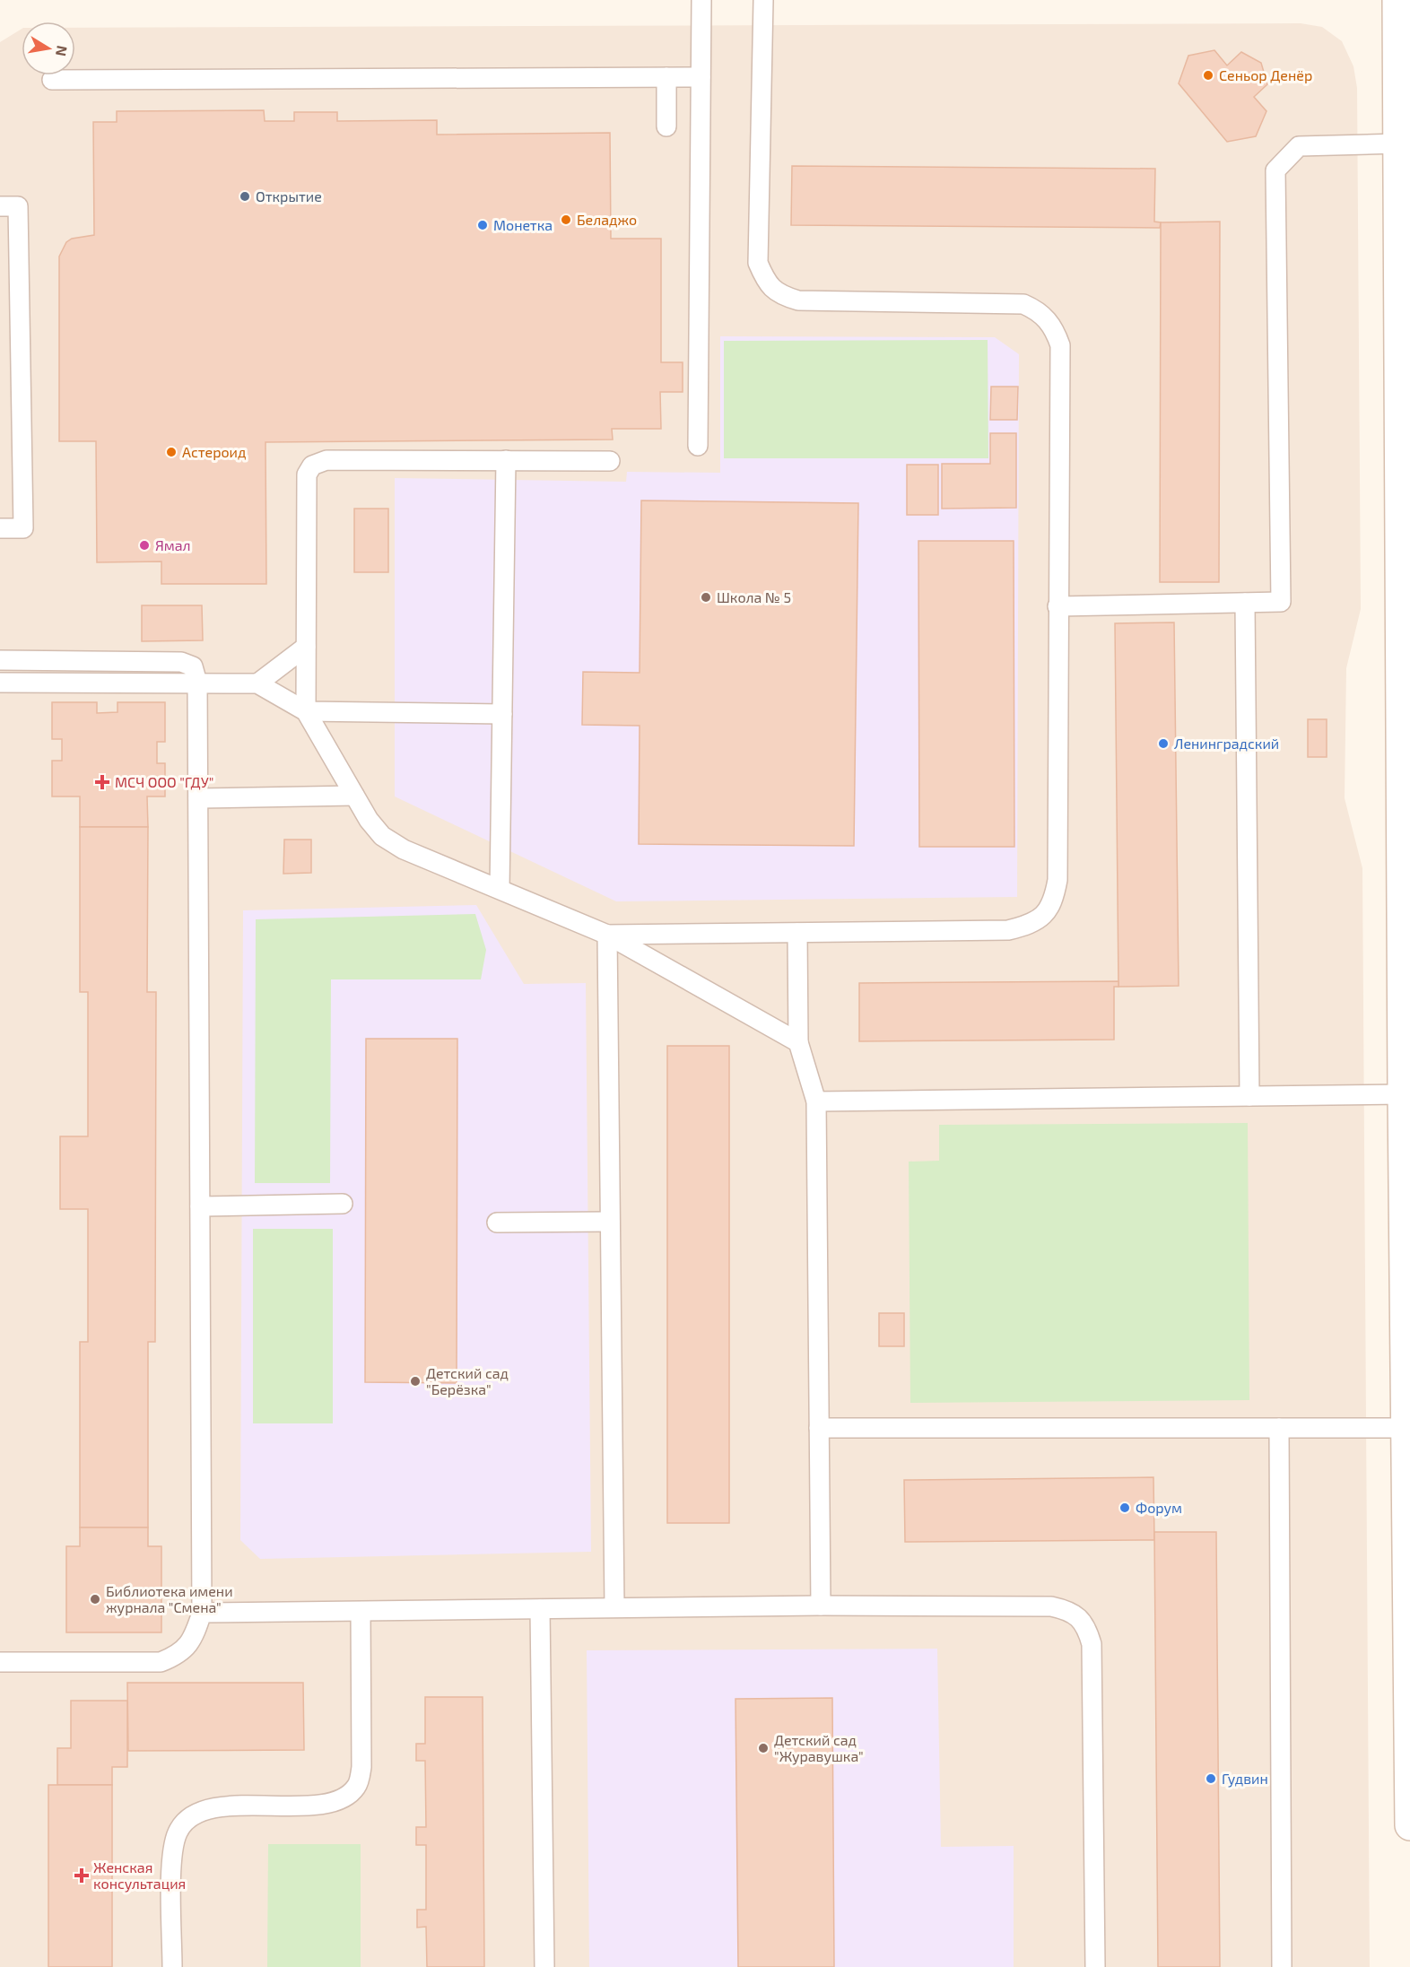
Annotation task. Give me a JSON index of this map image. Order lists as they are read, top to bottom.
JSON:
{
  "places": {
    "other": [
      "Сеньор Денёр",
      "Открытие",
      "Беладжо",
      "Монетка",
      "Астероид",
      "Ямал",
      "Школа № 5",
      "Ленинградский",
      "Детский сад \"Берёзка\"",
      "Форум",
      "Библиотека имени журнала \"Смена\"",
      "Детский сад \"Журавушка\"",
      "Гудвин"
    ],
    "health": ["МСЧ ООО \"ГДУ\"", "Женская консультация"]
  },
  "north": "right"
}
